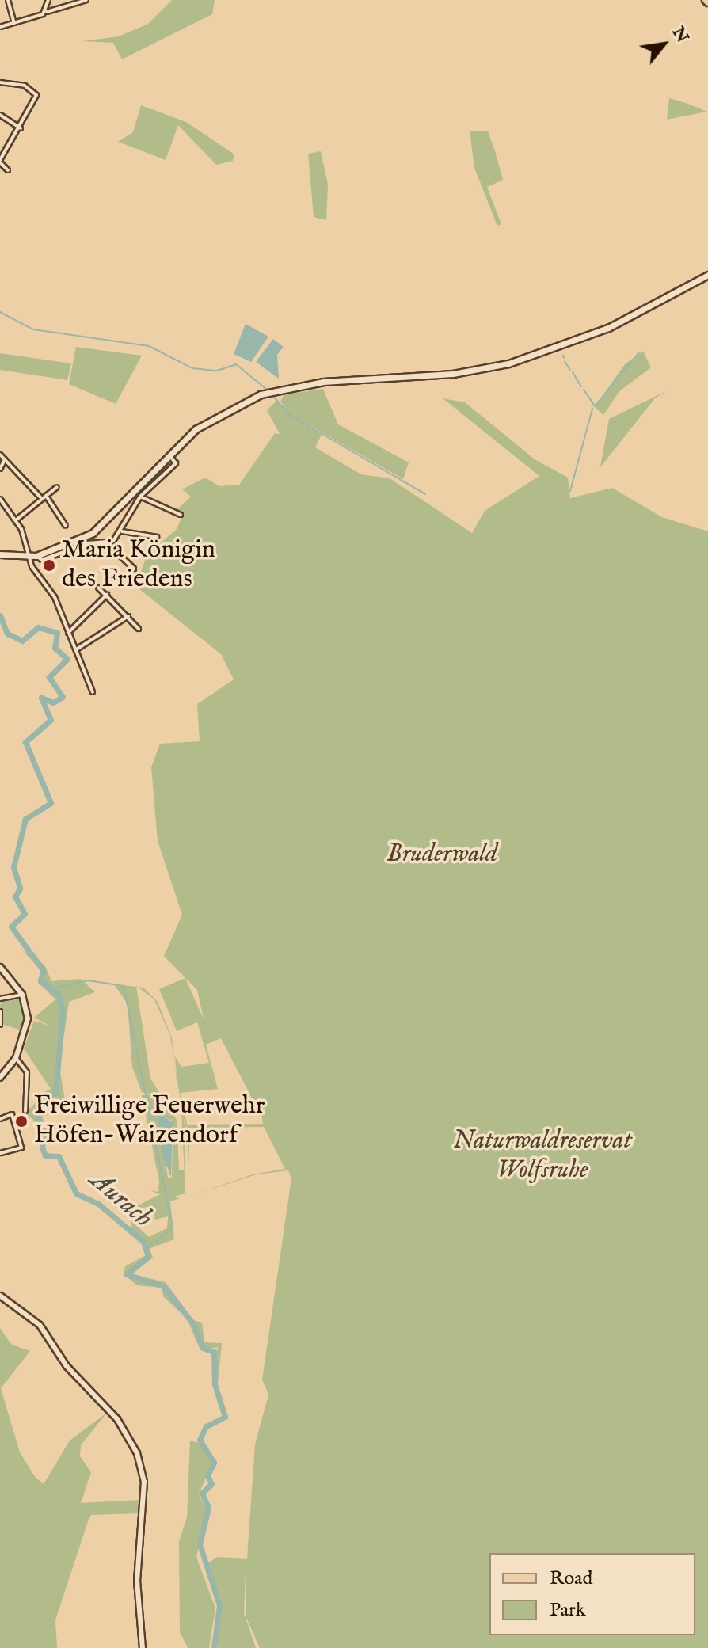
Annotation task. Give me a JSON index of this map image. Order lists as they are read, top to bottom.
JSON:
{
  "water": ["Aurach"],
  "parks": ["Bruderwald", "Naturwaldreservat Wolfsruhe"],
  "places": ["Maria Königin des Friedens", "Freiwillige Feuerwehr Höfen-Waizendorf"],
  "legend": ["Road", "Park"],
  "north": "top right"
}
